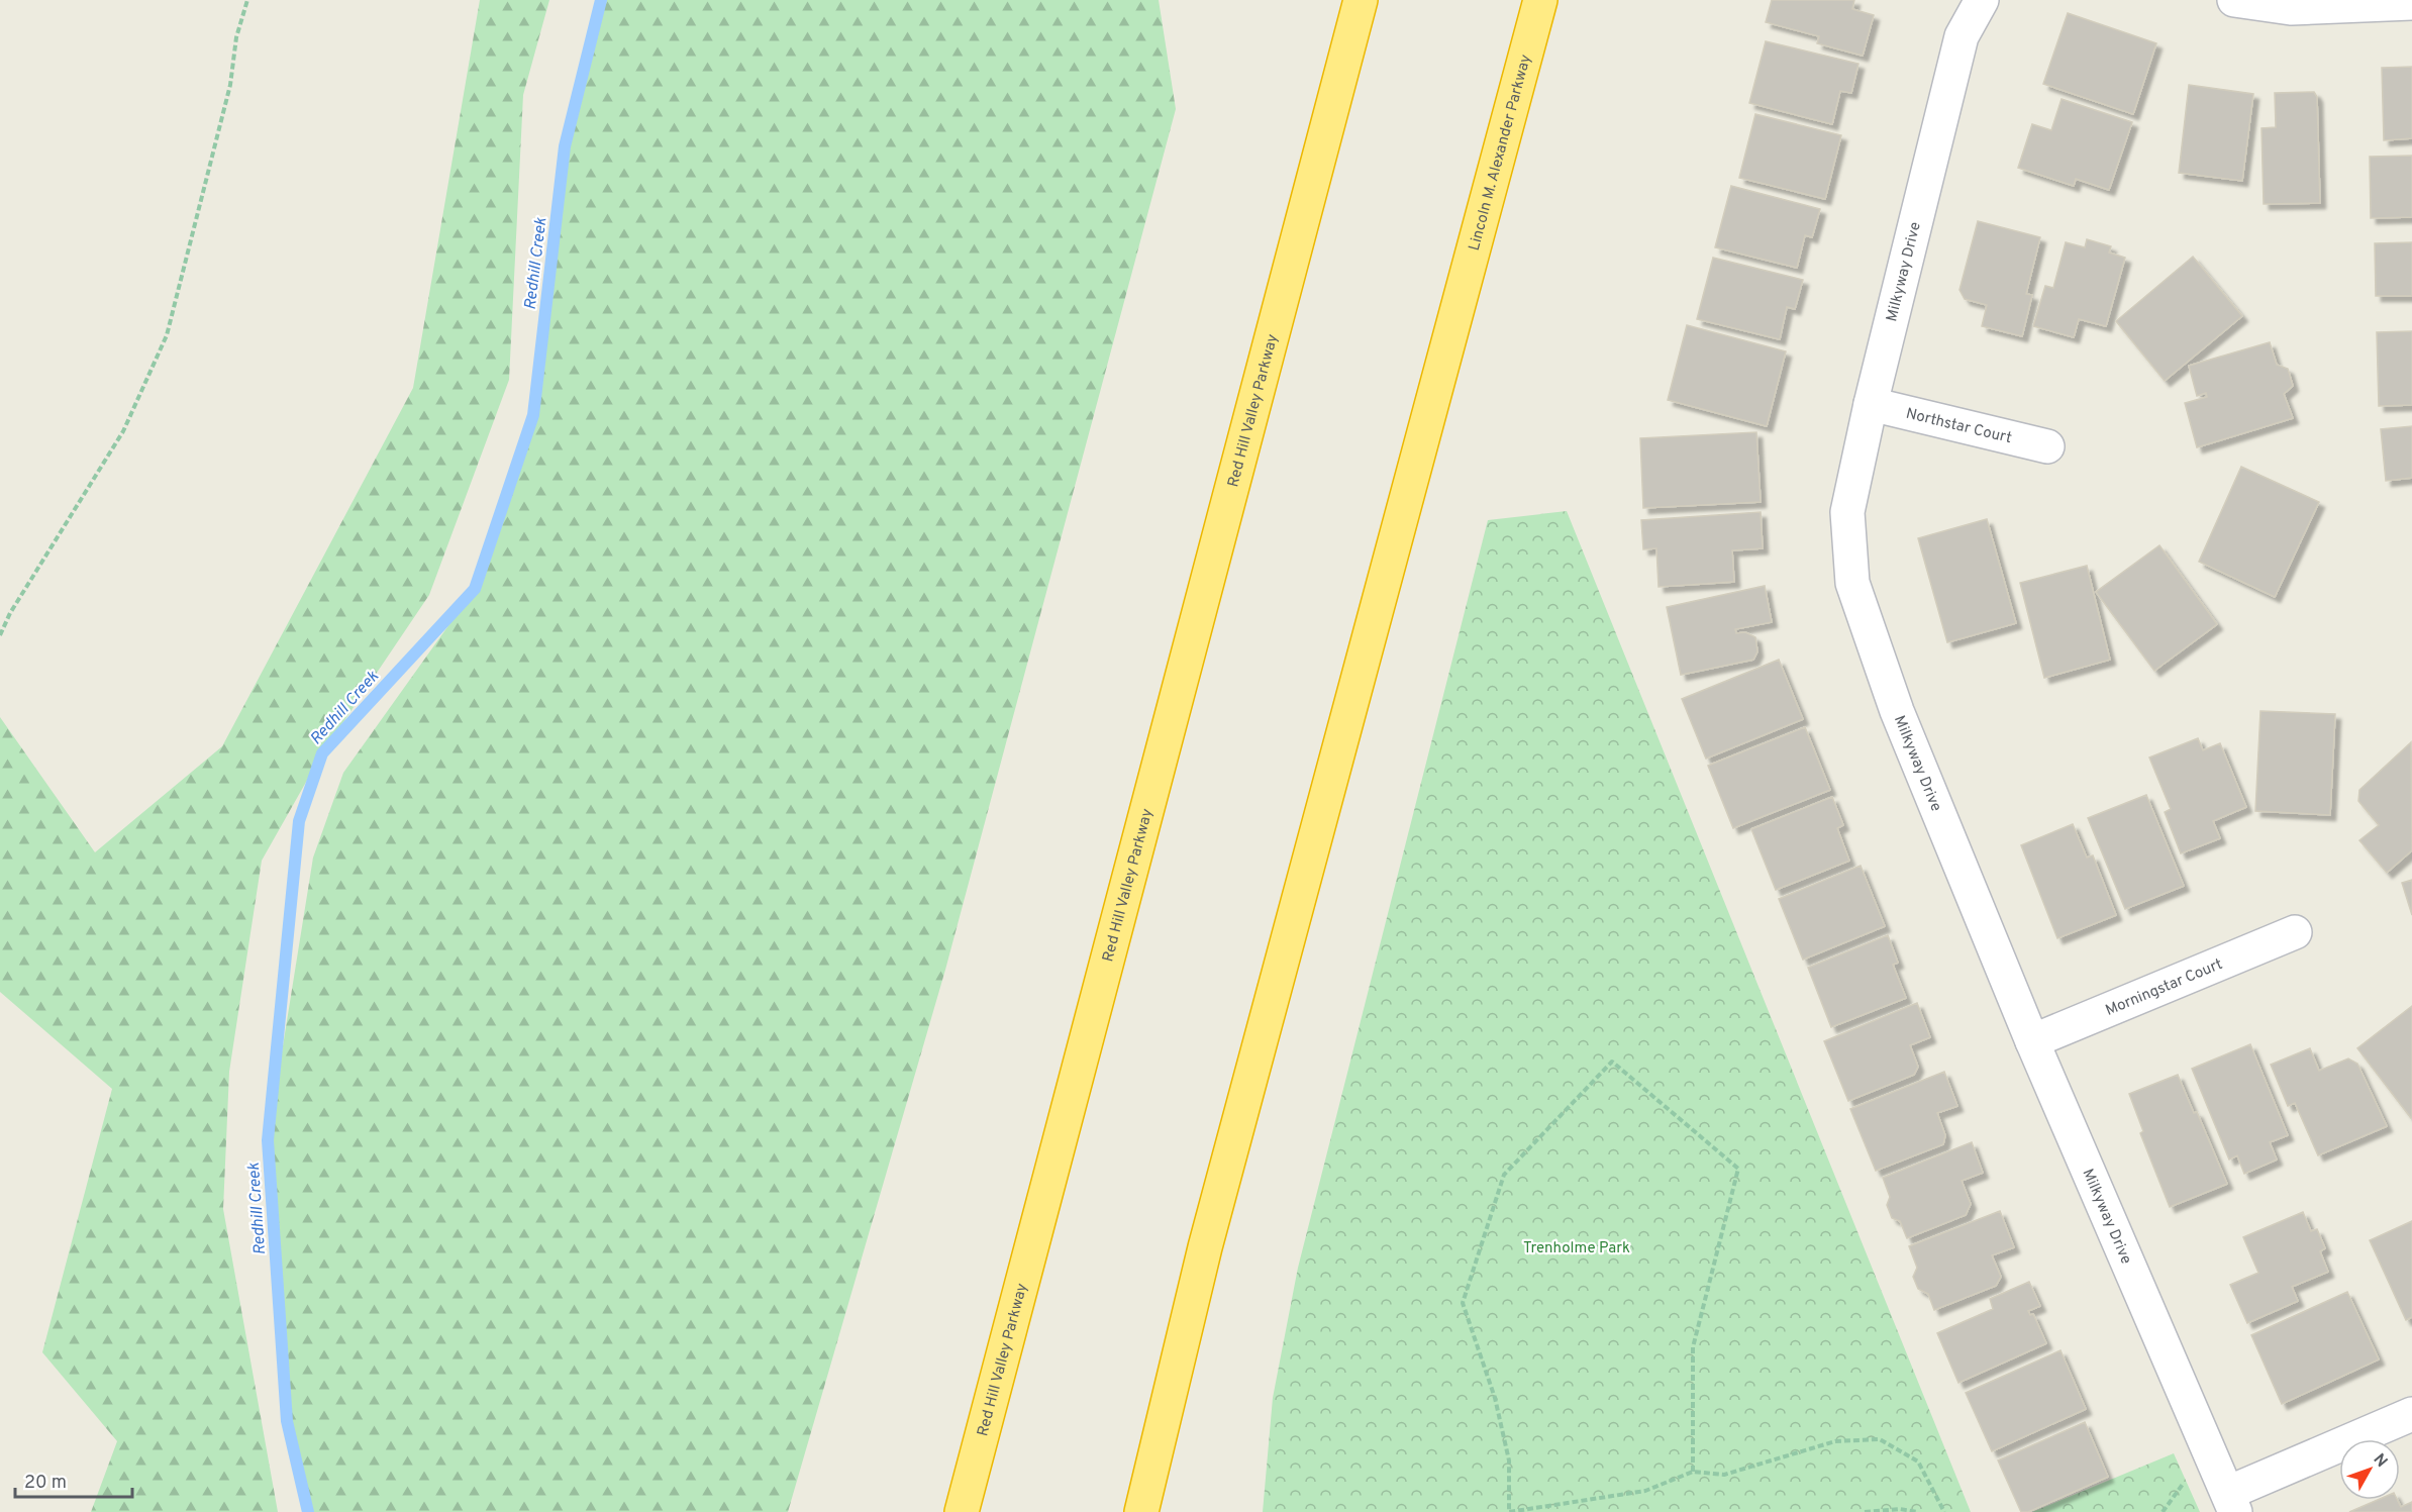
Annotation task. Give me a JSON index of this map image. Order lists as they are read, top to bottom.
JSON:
{
  "streets": {
    "highway": ["Lincoln M. Alexander Parkway", "Red Hill Valley Parkway"],
    "street": ["Milkyway Drive", "Northstar Court", "Morningstar Court"]
  },
  "crossings": [
    ["Milkyway Drive", "Northstar Court"],
    ["Milkyway Drive", "Morningstar Court"]
  ],
  "water": ["Redhill Creek"],
  "parks": ["Trenholme Park"],
  "scale_bar": "20 m",
  "north": "top right"
}
